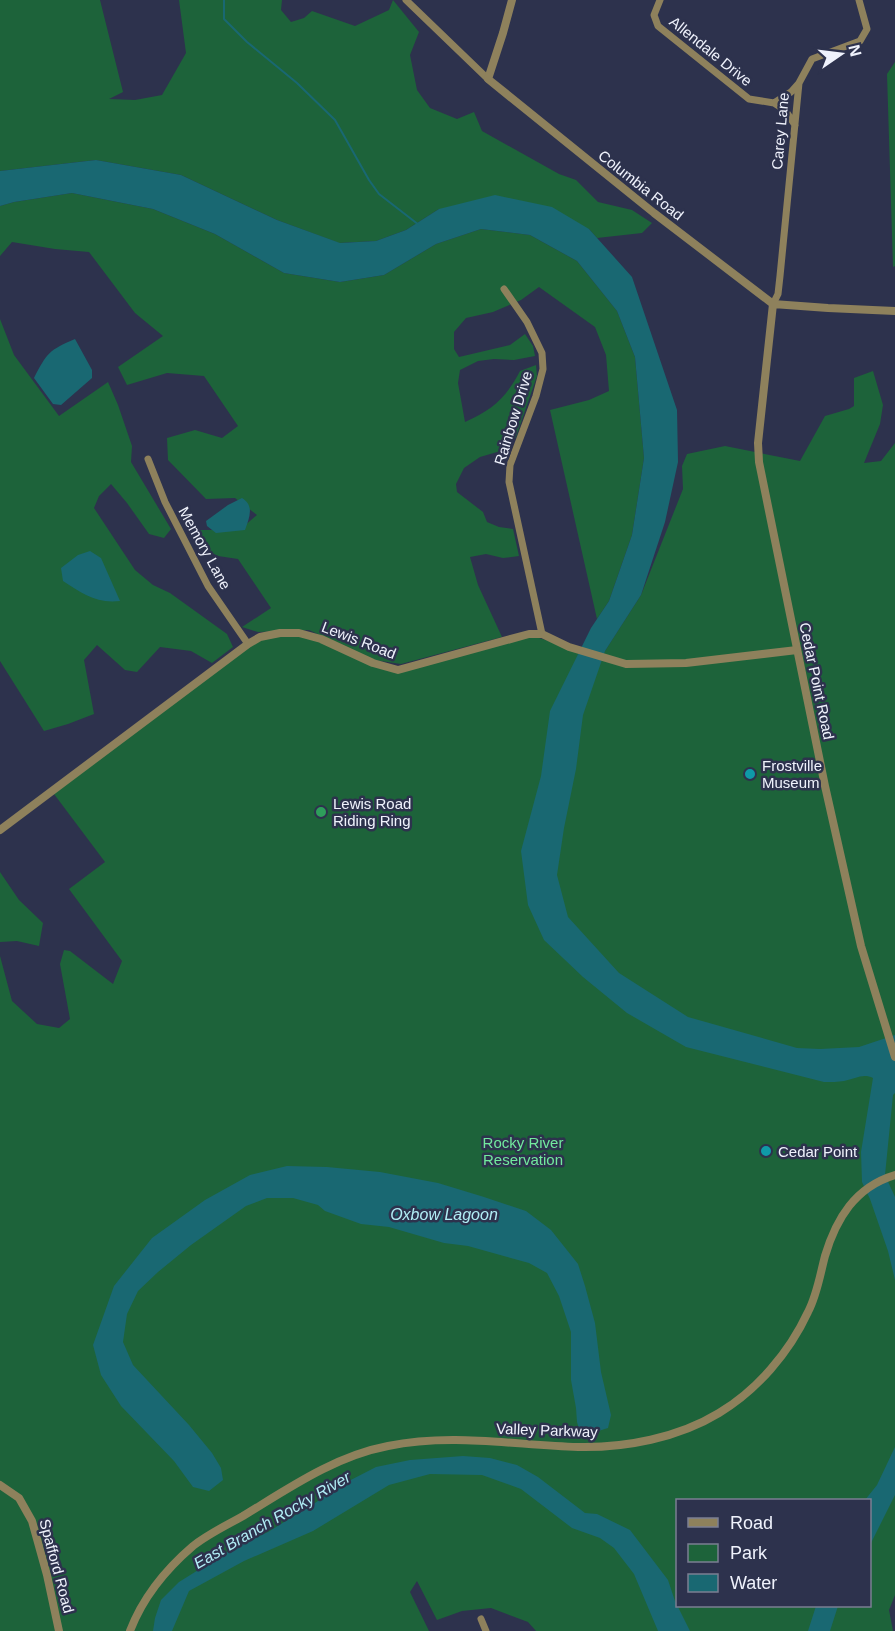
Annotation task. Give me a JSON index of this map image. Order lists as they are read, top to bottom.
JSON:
{
  "streets": {
    "street": [
      "Allendale Drive",
      "Carey Lane",
      "Columbia Road",
      "Rainbow Drive",
      "Memory Lane",
      "Lewis Road",
      "Cedar Point Road",
      "Valley Parkway",
      "Spafford Road"
    ]
  },
  "crossings": [
    ["Carey Lane", "Columbia Road"],
    ["Carey Lane", "Cedar Point Road"],
    ["Columbia Road", "Cedar Point Road"],
    ["Rainbow Drive", "Lewis Road"],
    ["Memory Lane", "Lewis Road"]
  ],
  "water": ["Oxbow Lagoon", "East Branch Rocky River"],
  "parks": ["Rocky River Reservation"],
  "places": ["Frostville Museum", "Lewis Road Riding Ring", "Cedar Point"],
  "legend": ["Road", "Park", "Water"],
  "north": "right"
}
